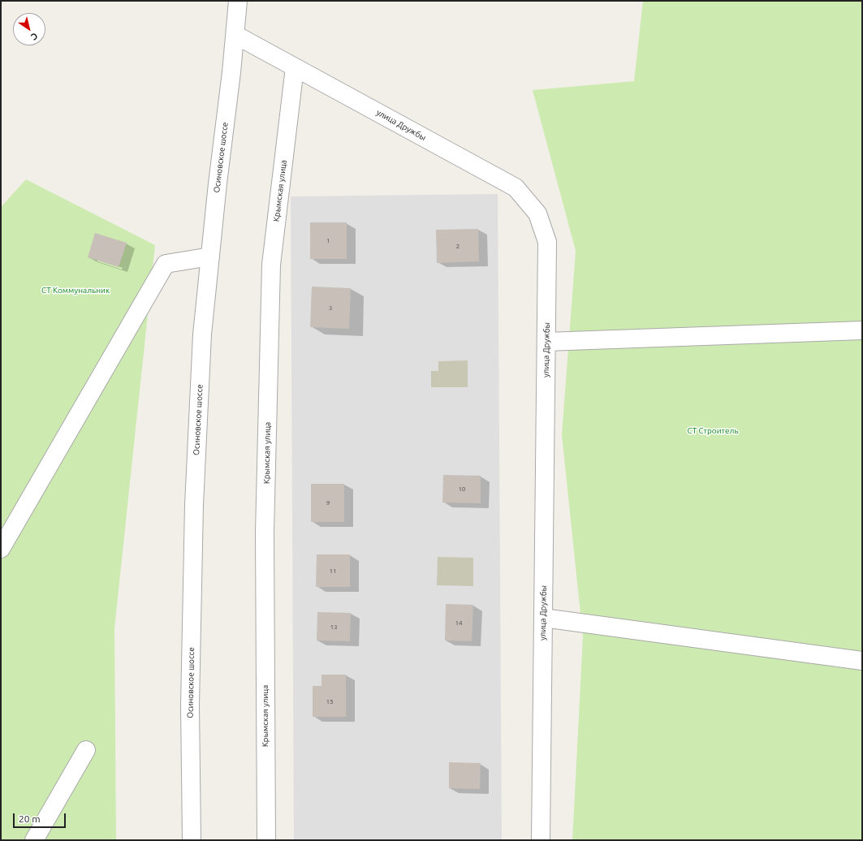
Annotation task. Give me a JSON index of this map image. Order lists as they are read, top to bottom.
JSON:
{
  "streets": {
    "street": ["улица Дружбы", "Осиновское шоссе", "Крымская улица"]
  },
  "crossings": [
    ["улица Дружбы", "Осиновское шоссе"],
    ["улица Дружбы", "Крымская улица"]
  ],
  "parks": ["СТ Коммунальник", "СТ Строитель"],
  "house_numbers": [
    "1",
    "2",
    "3",
    "10",
    "9",
    "11",
    "14",
    "13",
    "15"
  ],
  "scale_bar": "20 m",
  "north": "bottom right"
}
